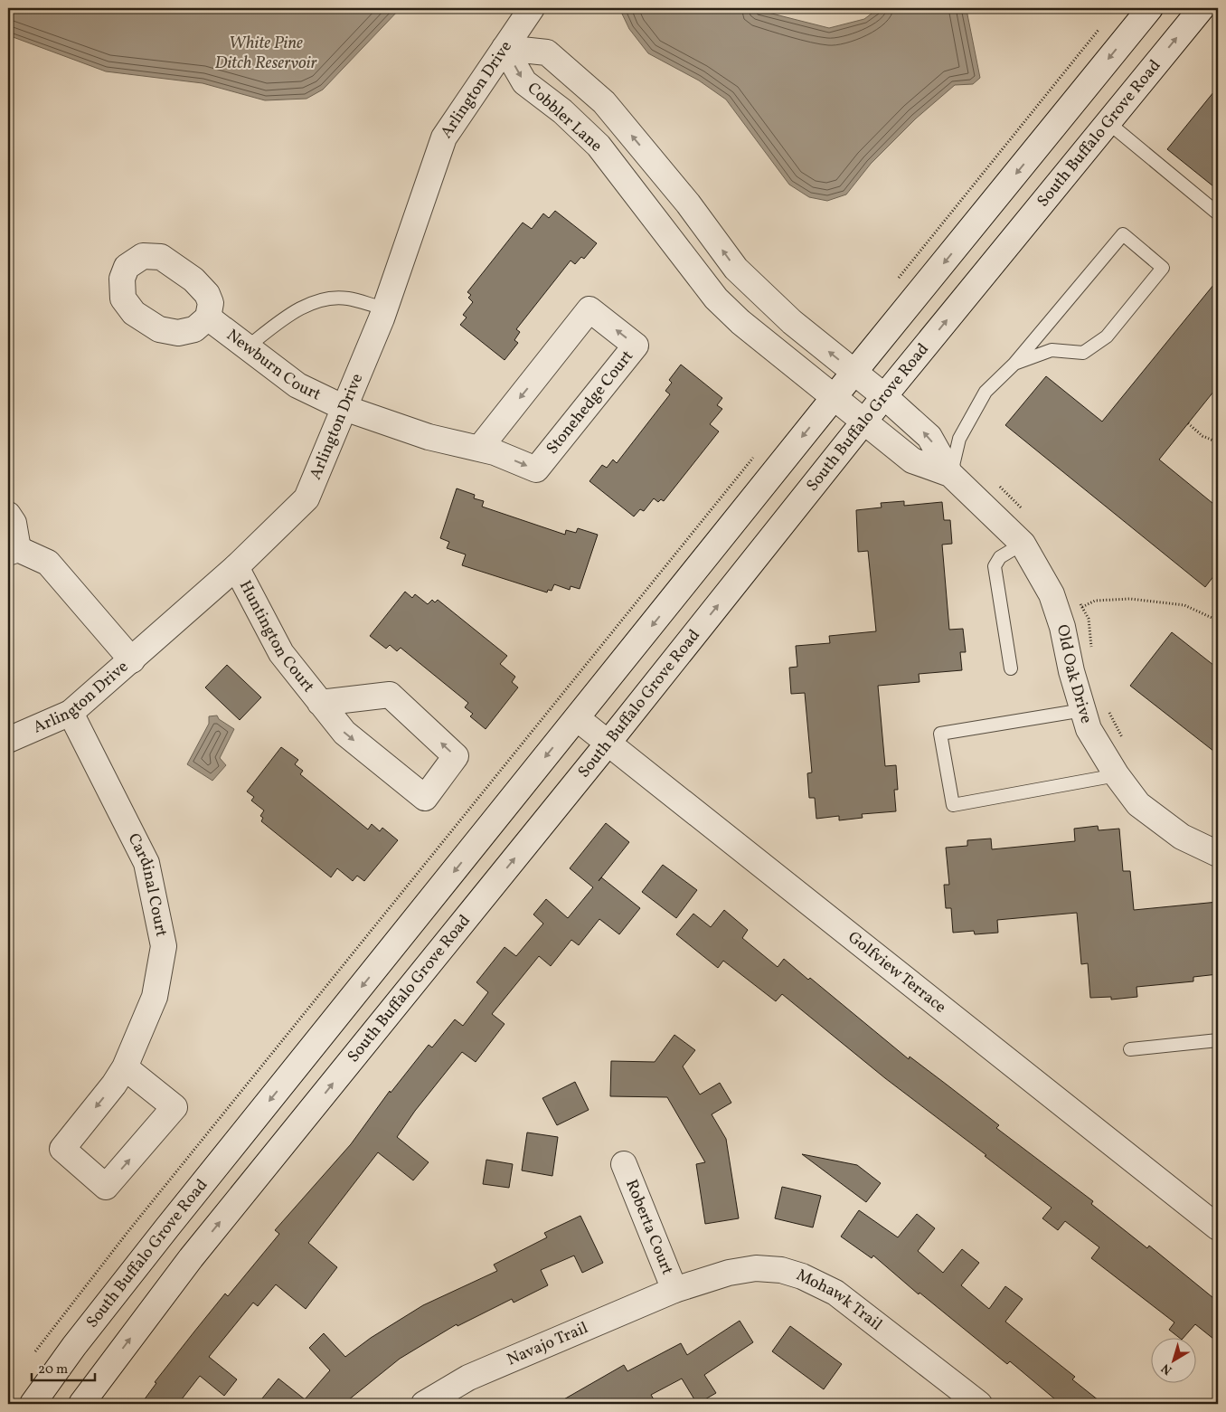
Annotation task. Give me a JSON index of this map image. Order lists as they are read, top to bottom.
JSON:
{
  "streets": {
    "street": [
      "Arlington Drive",
      "Cobbler Lane",
      "South Buffalo Grove Road",
      "Newburn Court",
      "Stonehedge Court",
      "Huntington Court",
      "Old Oak Drive",
      "Cardinal Court",
      "Golfview Terrace",
      "Roberta Court",
      "Mohawk Trail",
      "Navajo Trail"
    ]
  },
  "crossings": [
    ["Arlington Drive", "Cobbler Lane"],
    ["Arlington Drive", "Newburn Court"],
    ["Arlington Drive", "Stonehedge Court"],
    ["Arlington Drive", "Huntington Court"],
    ["Arlington Drive", "Cardinal Court"],
    ["Cobbler Lane", "South Buffalo Grove Road"],
    ["Cobbler Lane", "Old Oak Drive"],
    ["South Buffalo Grove Road", "Old Oak Drive"],
    ["South Buffalo Grove Road", "Golfview Terrace"],
    ["Newburn Court", "Stonehedge Court"],
    ["Roberta Court", "Mohawk Trail"],
    ["Roberta Court", "Navajo Trail"],
    ["Mohawk Trail", "Navajo Trail"]
  ],
  "water": ["White Pine Ditch Reservoir"],
  "scale_bar": "20 m",
  "north": "bottom left"
}
